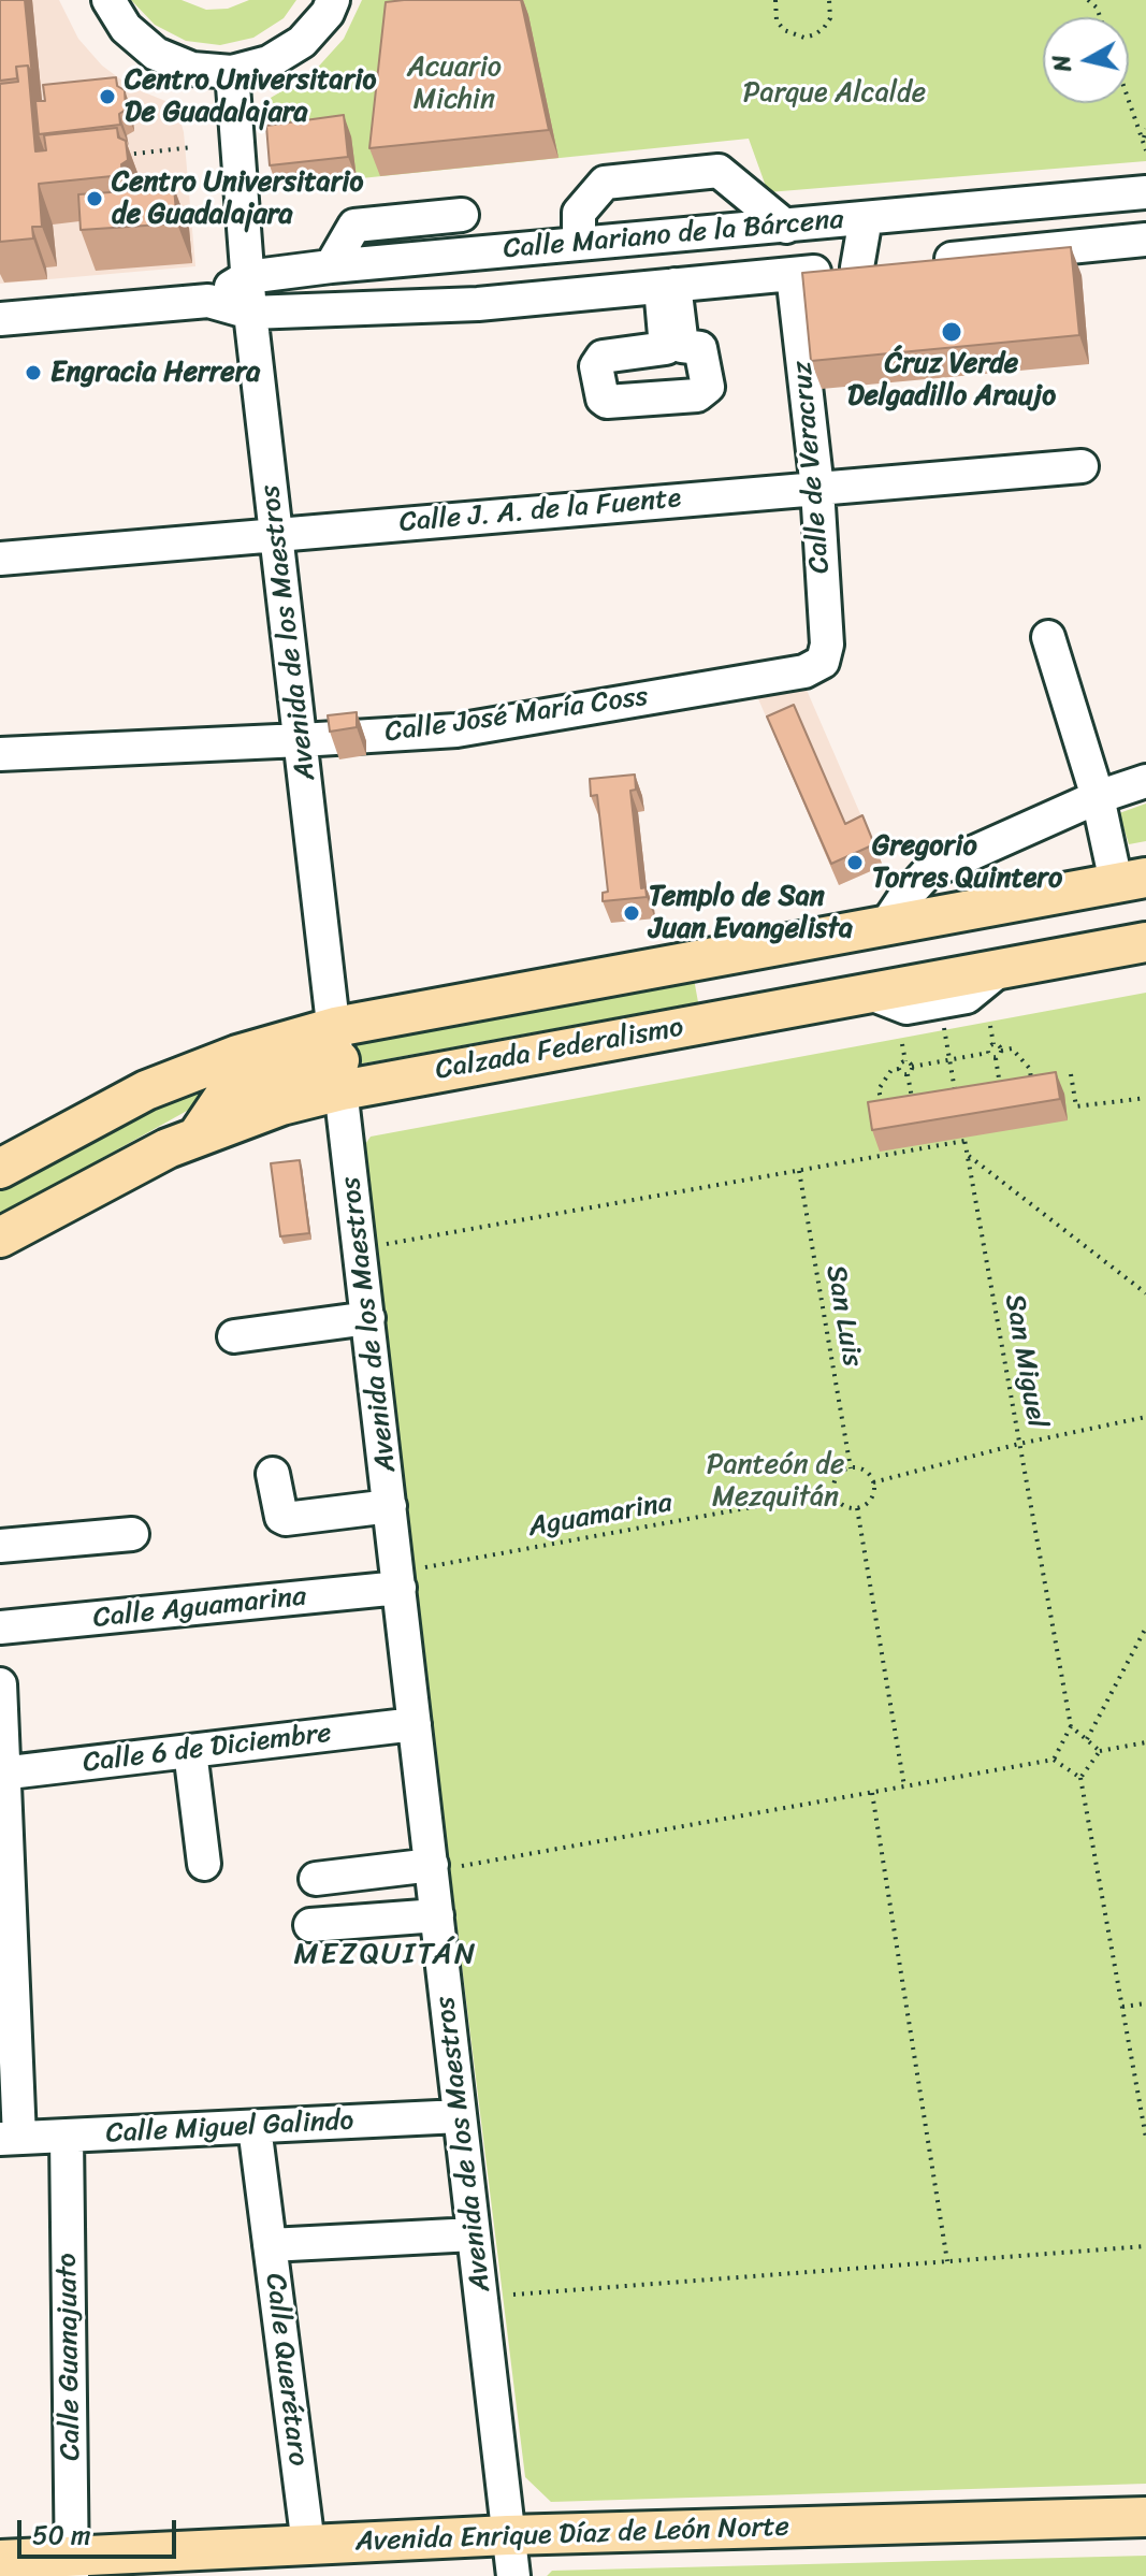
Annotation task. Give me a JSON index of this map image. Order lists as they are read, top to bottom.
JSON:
{
  "streets": {
    "main road": ["Calzada Federalismo", "Avenida Enrique Díaz de León Norte"],
    "street": [
      "Calle Mariano de la Bárcena",
      "Calle de Veracruz",
      "Calle J. A. de la Fuente",
      "Avenida de los Maestros",
      "Calle José María Coss",
      "Calle Aguamarina",
      "Calle 6 de Diciembre",
      "Calle Miguel Galindo",
      "Calle Guanajuato",
      "Calle Querétaro"
    ],
    "path": ["San Luis", "San Miguel", "Aguamarina"]
  },
  "crossings": [
    ["Calle Mariano de la Bárcena", "Calle de Veracruz"],
    ["Calle Mariano de la Bárcena", "Avenida de los Maestros"],
    ["Calle de Veracruz", "Calle J. A. de la Fuente"],
    ["Calle de Veracruz", "Calle José María Coss"],
    ["Calle J. A. de la Fuente", "Avenida de los Maestros"],
    ["Avenida de los Maestros", "Calle José María Coss"],
    ["Avenida de los Maestros", "Calzada Federalismo"],
    ["Avenida de los Maestros", "Calle Aguamarina"],
    ["Avenida de los Maestros", "Calle 6 de Diciembre"],
    ["Avenida de los Maestros", "Calle Miguel Galindo"],
    ["Avenida de los Maestros", "Calle Querétaro"],
    ["Avenida de los Maestros", "Avenida Enrique Díaz de León Norte"],
    ["San Luis", "Aguamarina"],
    ["Calle Miguel Galindo", "Calle Guanajuato"],
    ["Calle Miguel Galindo", "Calle Querétaro"],
    ["Calle Guanajuato", "Avenida Enrique Díaz de León Norte"],
    ["Calle Querétaro", "Avenida Enrique Díaz de León Norte"]
  ],
  "districts": ["MEZQUITÁN"],
  "parks": ["Acuario Michin", "Parque Alcalde", "Panteón de Mezquitán"],
  "places": [
    "Centro Universitario De Guadalajara",
    "Centro Universitario de Guadalajara",
    "Ćruz Verde Delgadillo Araujo",
    "Engracia Herrera",
    "Gregorio Torres Quintero",
    "Templo de San Juan Evangelista"
  ],
  "scale_bar": "50 m",
  "north": "left"
}
